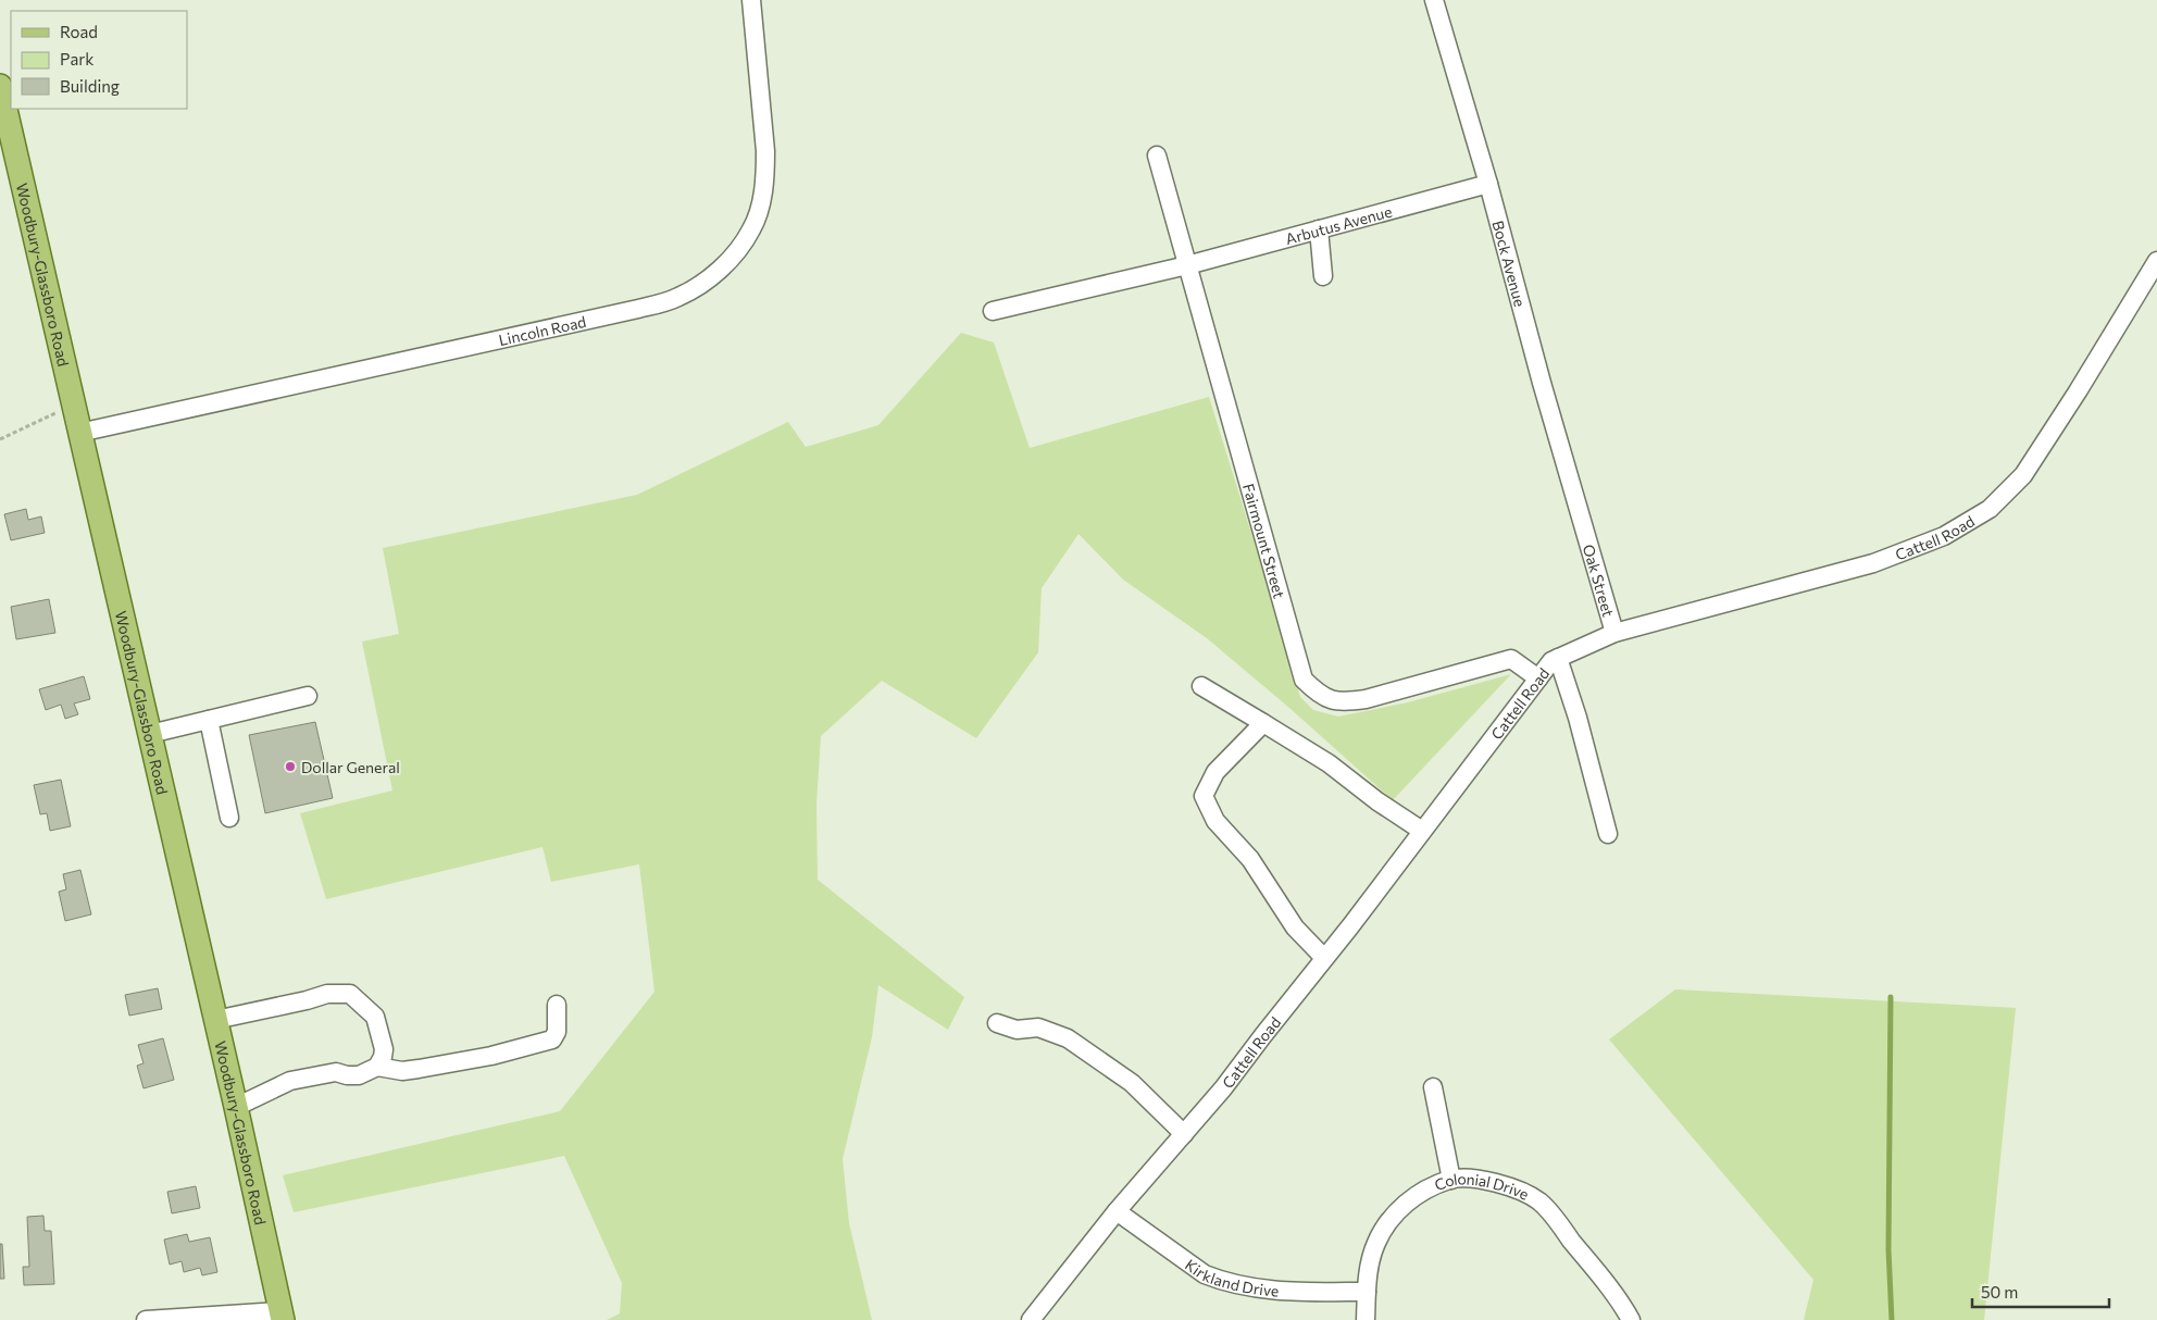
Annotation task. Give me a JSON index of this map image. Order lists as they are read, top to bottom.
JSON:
{
  "streets": {
    "main road": ["Woodbury-Glassboro Road"],
    "street": [
      "Arbutus Avenue",
      "Bock Avenue",
      "Lincoln Road",
      "Cattell Road",
      "Fairmount Street",
      "Oak Street",
      "Colonial Drive",
      "Kirkland Drive"
    ]
  },
  "crossings": [
    ["Arbutus Avenue", "Bock Avenue"],
    ["Arbutus Avenue", "Fairmount Street"],
    ["Bock Avenue", "Oak Street"],
    ["Woodbury-Glassboro Road", "Lincoln Road"],
    ["Cattell Road", "Fairmount Street"],
    ["Cattell Road", "Oak Street"],
    ["Cattell Road", "Kirkland Drive"],
    ["Colonial Drive", "Kirkland Drive"]
  ],
  "places": ["Dollar General"],
  "legend": ["Road", "Park", "Building"],
  "scale_bar": "50 m"
}
